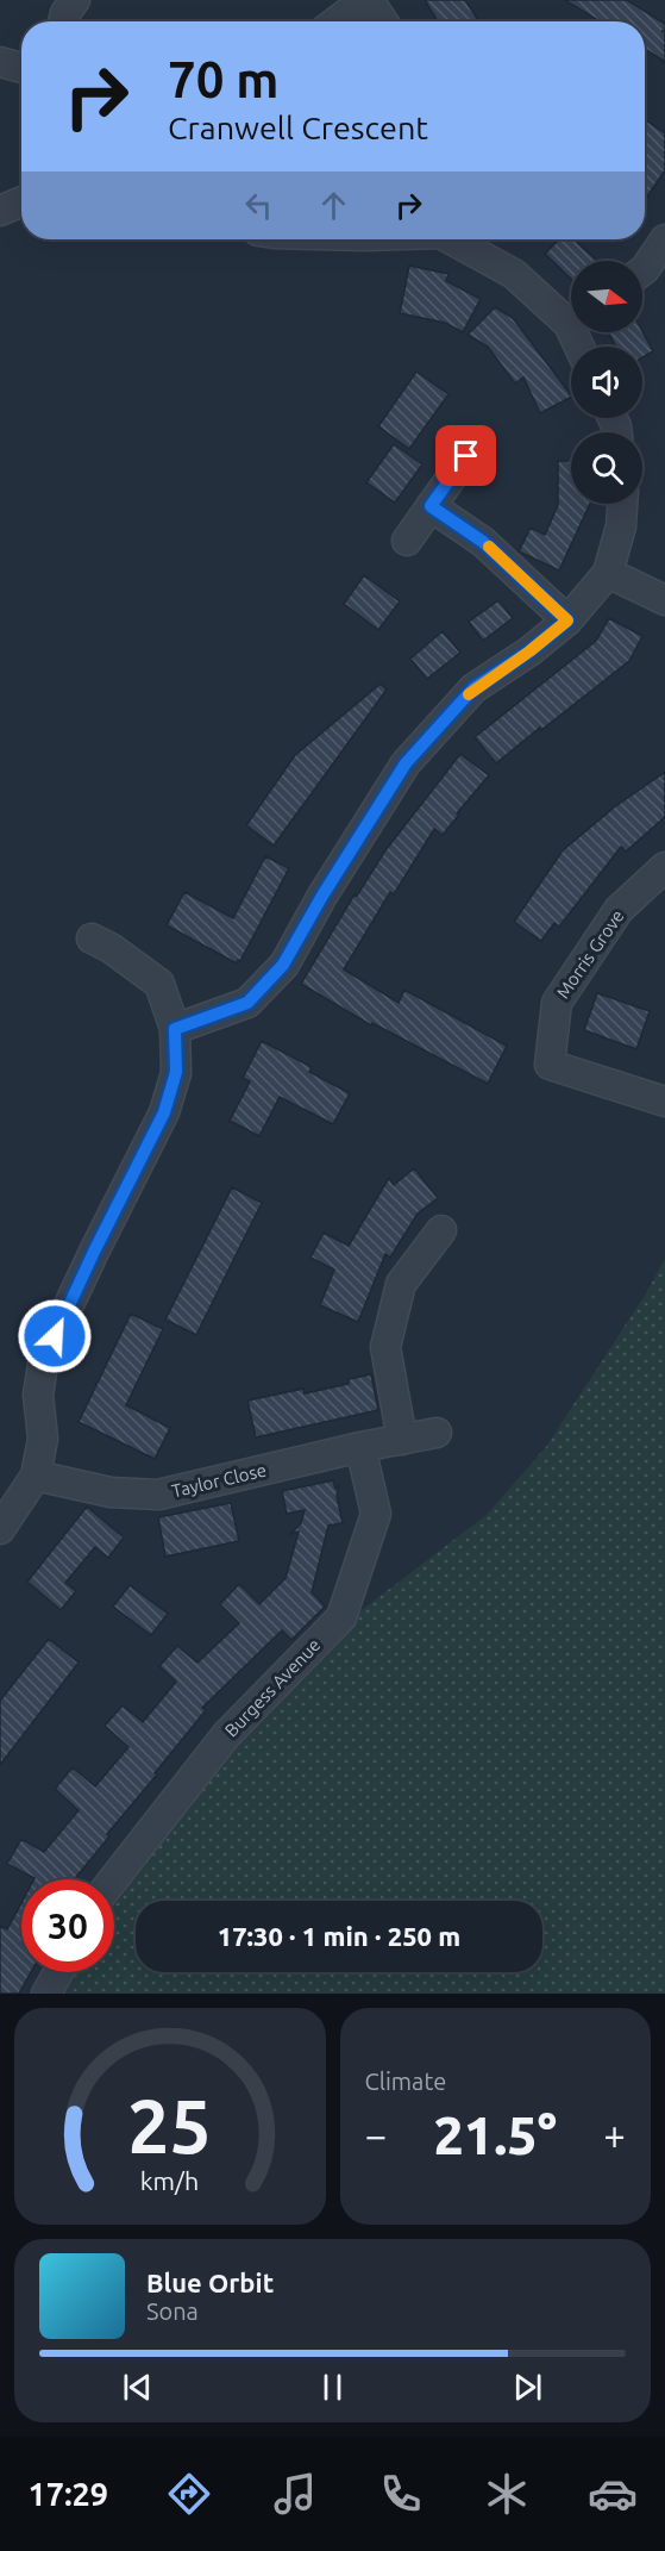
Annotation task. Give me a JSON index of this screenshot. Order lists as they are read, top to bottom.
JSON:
{
  "streets": {
    "street": ["Morris Grove", "Taylor Close", "Burgess Avenue"]
  },
  "crossings": [
    ["Taylor Close", "Burgess Avenue"]
  ],
  "north": "right",
  "page": {
    "turn": ["70 m", "Cranwell Crescent"],
    "limit": "30",
    "trip": "17:30 · 1 min · 250 m",
    "tile": "Climate",
    "heat": ["−", "21.5°", "+"],
    "song": ["Blue Orbit", "Sona"],
    "tabs": "17:29",
    "gauge": ["25", "km/h"]
  }
}
